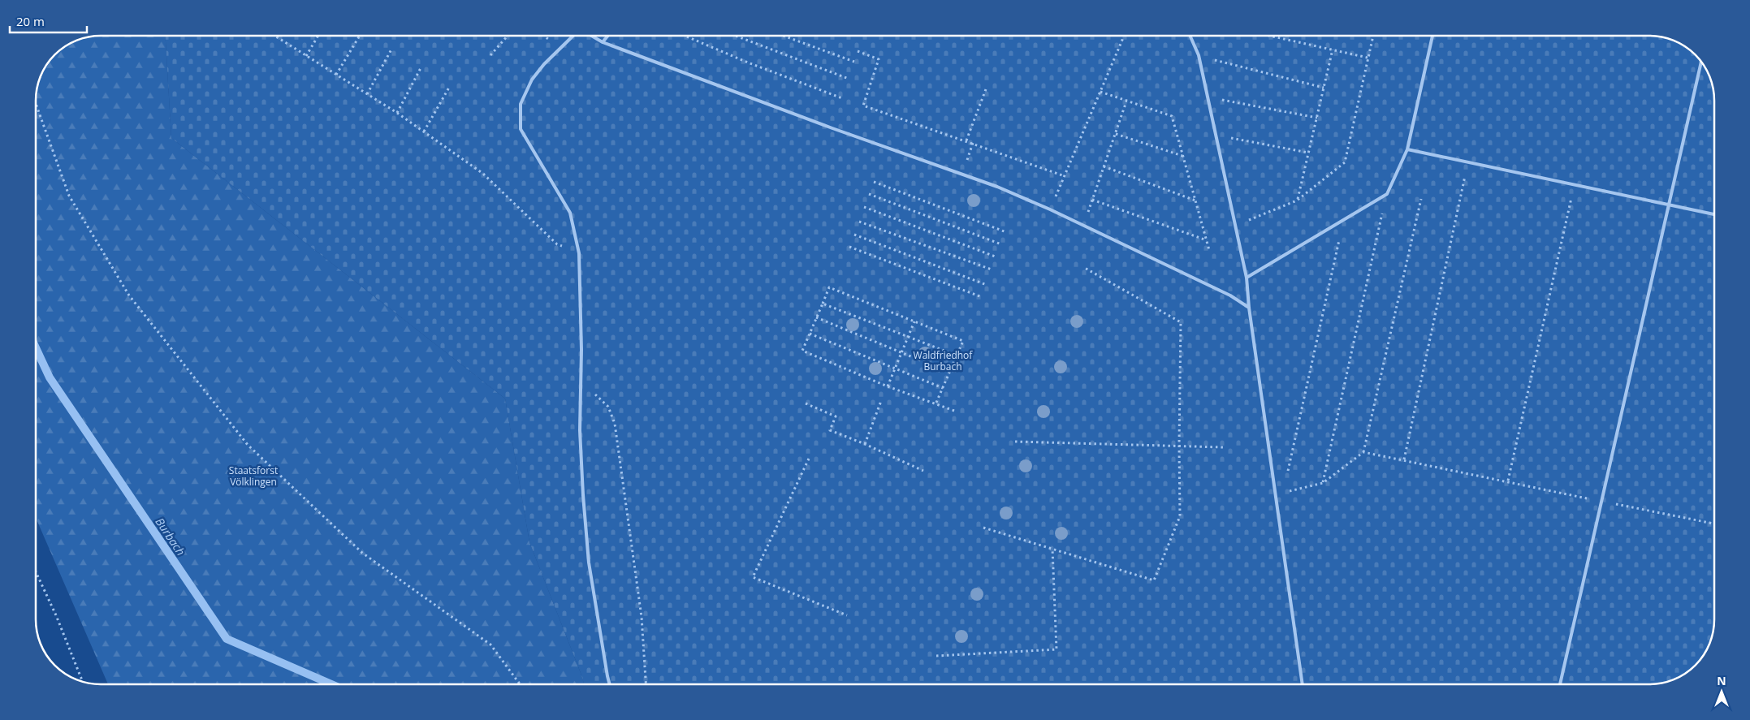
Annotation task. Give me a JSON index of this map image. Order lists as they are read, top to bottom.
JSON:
{
  "water": ["Burbach"],
  "parks": ["Waldfriedhof Burbach", "Staatsforst Völklingen"],
  "scale_bar": "20 m",
  "north": "top"
}
